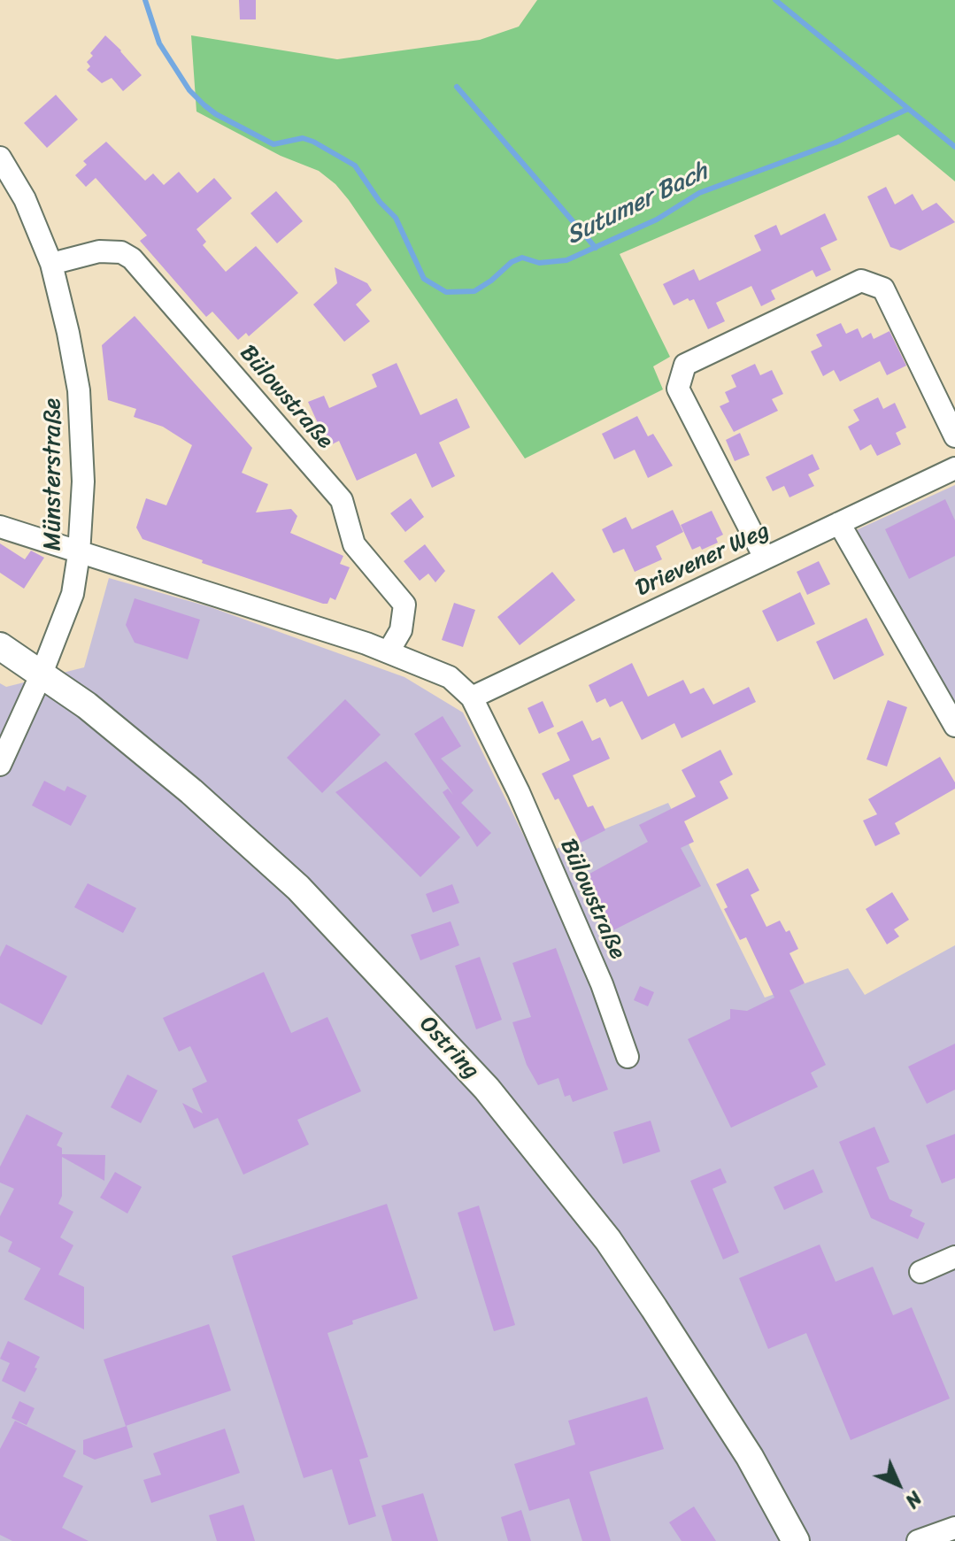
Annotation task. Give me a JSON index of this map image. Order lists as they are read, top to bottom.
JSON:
{
  "streets": {
    "main road": ["Ostring"],
    "street": ["Bülowstraße", "Münsterstraße", "Drievener Weg"]
  },
  "crossings": [
    ["Bülowstraße", "Münsterstraße"],
    ["Bülowstraße", "Drievener Weg"],
    ["Münsterstraße", "Ostring"]
  ],
  "water": ["Sutumer Bach"],
  "north": "bottom right"
}
